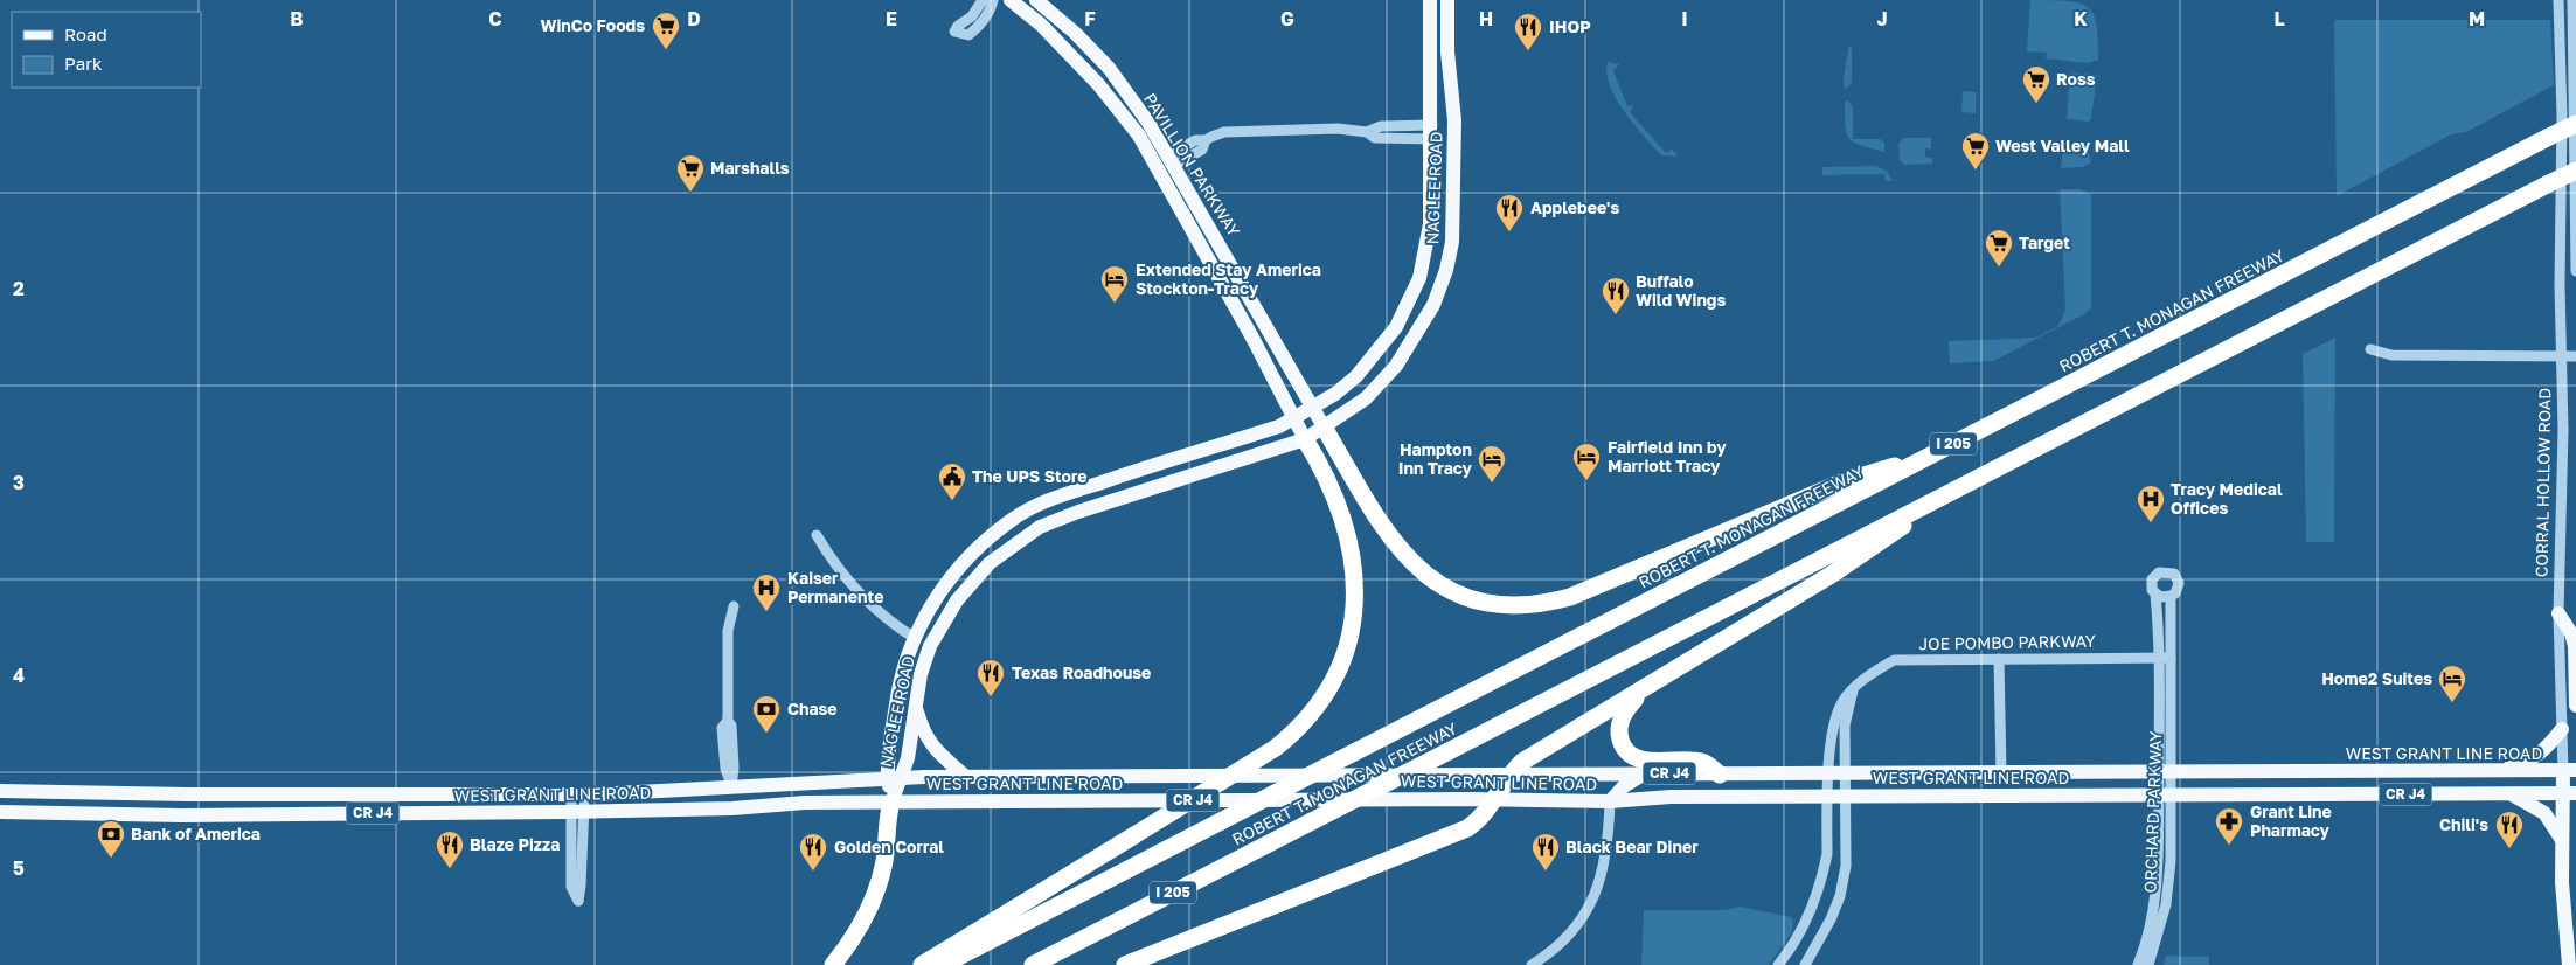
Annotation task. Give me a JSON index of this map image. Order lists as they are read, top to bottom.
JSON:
{
  "streets": {
    "highway": ["ROBERT T. MONAGAN FREEWAY", "I 205"],
    "main road": [
      "PAVILLION PARKWAY",
      "NAGLEE ROAD",
      "CORRAL HOLLOW ROAD",
      "WEST GRANT LINE ROAD",
      "CR J4"
    ],
    "street": ["JOE POMBO PARKWAY", "ORCHARD PARKWAY"]
  },
  "crossings": [
    ["PAVILLION PARKWAY", "NAGLEE ROAD"],
    ["NAGLEE ROAD", "WEST GRANT LINE ROAD"],
    ["CORRAL HOLLOW ROAD", "WEST GRANT LINE ROAD"],
    ["JOE POMBO PARKWAY", "WEST GRANT LINE ROAD"],
    ["JOE POMBO PARKWAY", "ORCHARD PARKWAY"],
    ["WEST GRANT LINE ROAD", "ORCHARD PARKWAY"]
  ],
  "places": {
    "supermarket": [
      "WinCo Foods",
      "Ross",
      "West Valley Mall",
      "Marshalls",
      "Target"
    ],
    "restaurant": [
      "IHOP",
      "Applebee's",
      "Buffalo Wild Wings",
      "Texas Roadhouse",
      "Chili's",
      "Blaze Pizza",
      "Golden Corral",
      "Black Bear Diner"
    ],
    "hotel": [
      "Extended Stay America Stockton-Tracy",
      "Fairfield Inn by Marriott Tracy",
      "Hampton Inn Tracy",
      "Home2 Suites"
    ],
    "public building": ["The UPS Store"],
    "hospital": ["Tracy Medical Offices", "Kaiser Permanente"],
    "bank": ["Chase", "Bank of America"],
    "pharmacy": ["Grant Line Pharmacy"]
  },
  "legend": ["Road", "Park"],
  "grid": {
    "columns": [
      "B",
      "C",
      "D",
      "E",
      "F",
      "G",
      "H",
      "I",
      "J",
      "K",
      "L",
      "M"
    ],
    "rows": [
      "2",
      "3",
      "4",
      "5"
    ]
  }
}
